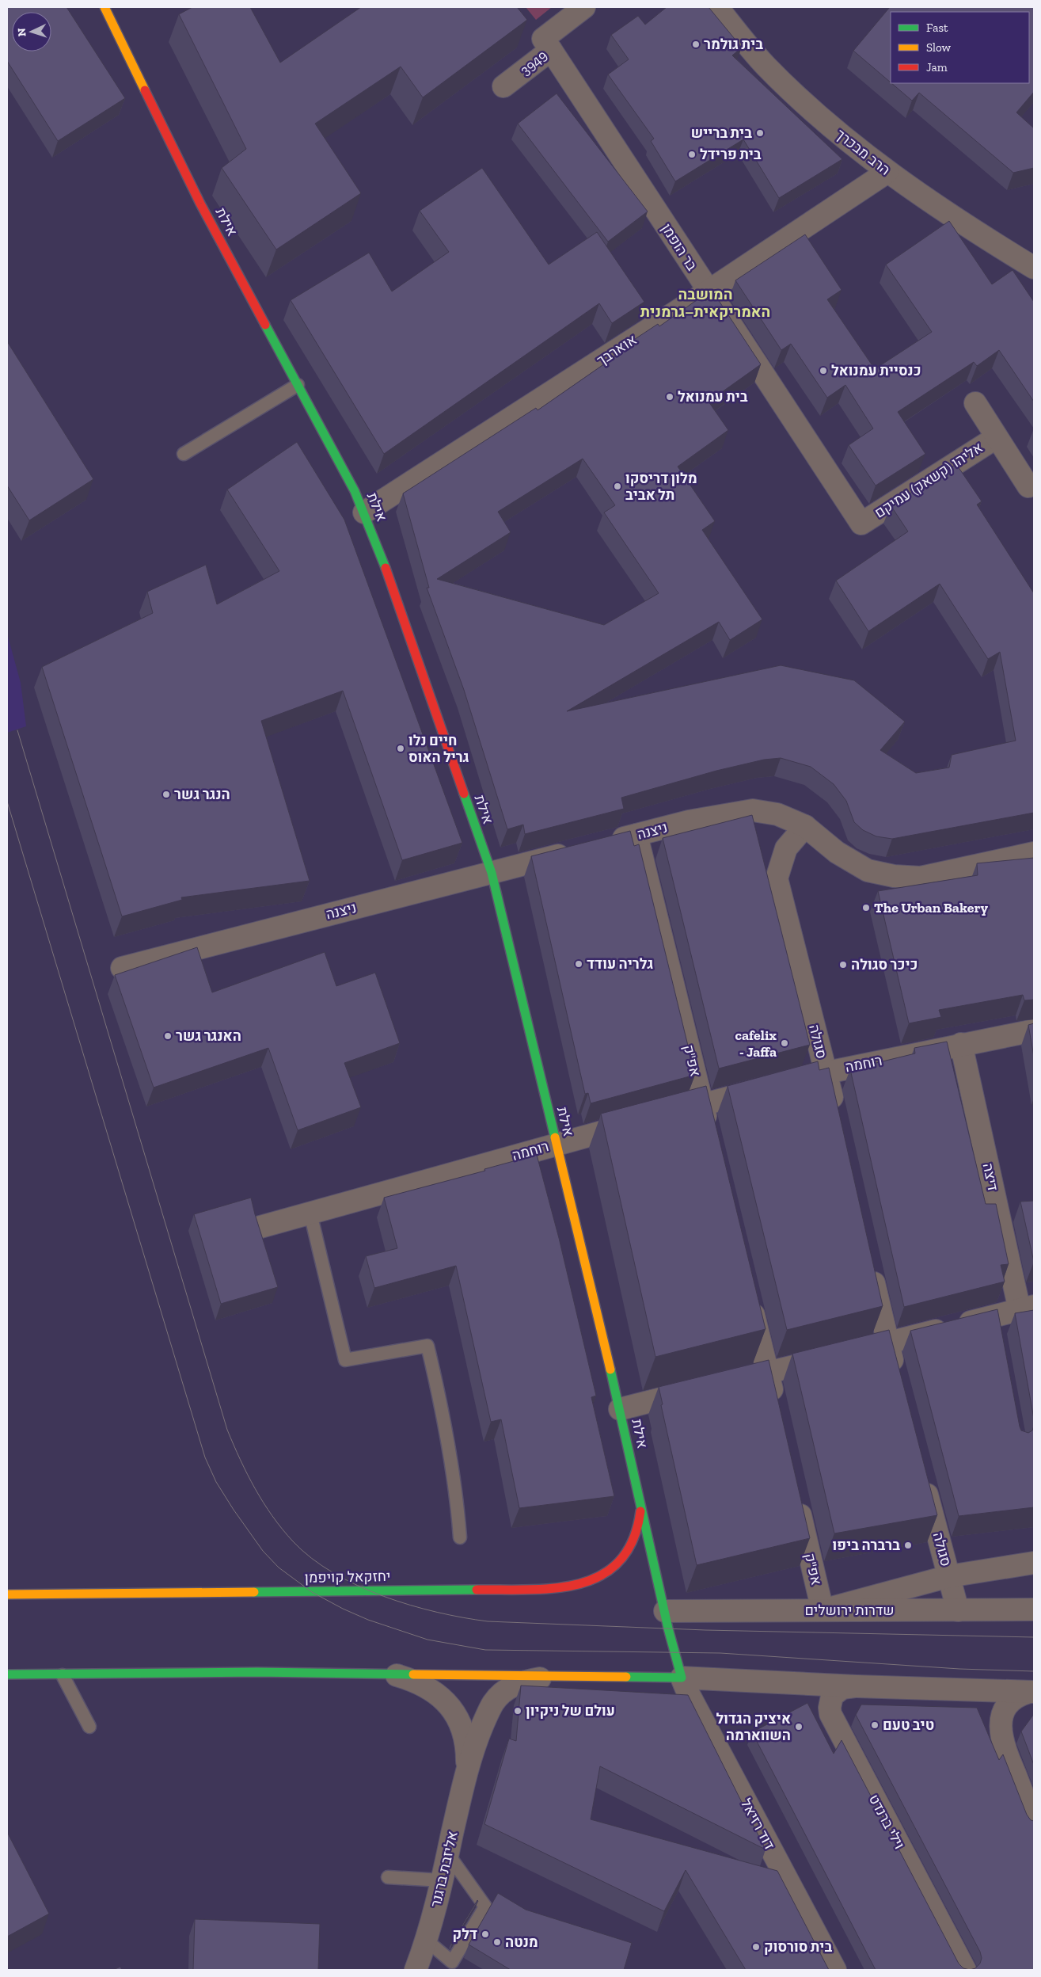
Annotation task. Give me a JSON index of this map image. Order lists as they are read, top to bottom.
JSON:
{
  "streets": {
    "street": [
      "3949",
      "הרב מבכרך",
      "אילת",
      "בר הופמן",
      "אוארבך",
      "אליהו (קשאק) עמיקם",
      "ניצנה",
      "סגולה",
      "אפ\"ק",
      "רוחמה",
      "דיצה",
      "יחזקאל קויפמן",
      "שדרות ירושלים",
      "וילי ברנדט",
      "דוד רזיאל",
      "אליזבת ברגנר"
    ]
  },
  "crossings": [
    ["3949", "בר הופמן"],
    ["הרב מבכרך", "אוארבך"],
    ["אילת", "אוארבך"],
    ["אילת", "ניצנה"],
    ["אילת", "רוחמה"],
    ["אילת", "יחזקאל קויפמן"],
    ["אילת", "שדרות ירושלים"],
    ["אילת", "דוד רזיאל"],
    ["בר הופמן", "אוארבך"],
    ["בר הופמן", "אליהו (קשאק) עמיקם"],
    ["ניצנה", "סגולה"],
    ["ניצנה", "אפ\"ק"],
    ["סגולה", "רוחמה"],
    ["סגולה", "שדרות ירושלים"],
    ["אפ\"ק", "שדרות ירושלים"],
    ["רוחמה", "דיצה"]
  ],
  "districts": ["המושבה האמריקאית–גרמנית"],
  "places": [
    "בית גולמר",
    "בית ברייש",
    "בית פרידל",
    "כנסיית עמנואל",
    "בית עמנואל",
    "מלון דריסקו תל אביב",
    "חיים נלו גריל האוס",
    "הנגר גשר",
    "The Urban Bakery",
    "גלריה עודד",
    "כיכר סגולה",
    "האנגר גשר",
    "cafelix - Jaffa",
    "ברברה ביפו",
    "עולם של ניקיון",
    "טיב טעם",
    "איציק הגדול השווארמה",
    "דלק",
    "מנטה",
    "בית סורסוק"
  ],
  "legend": ["Fast", "Slow", "Jam"],
  "north": "left"
}
